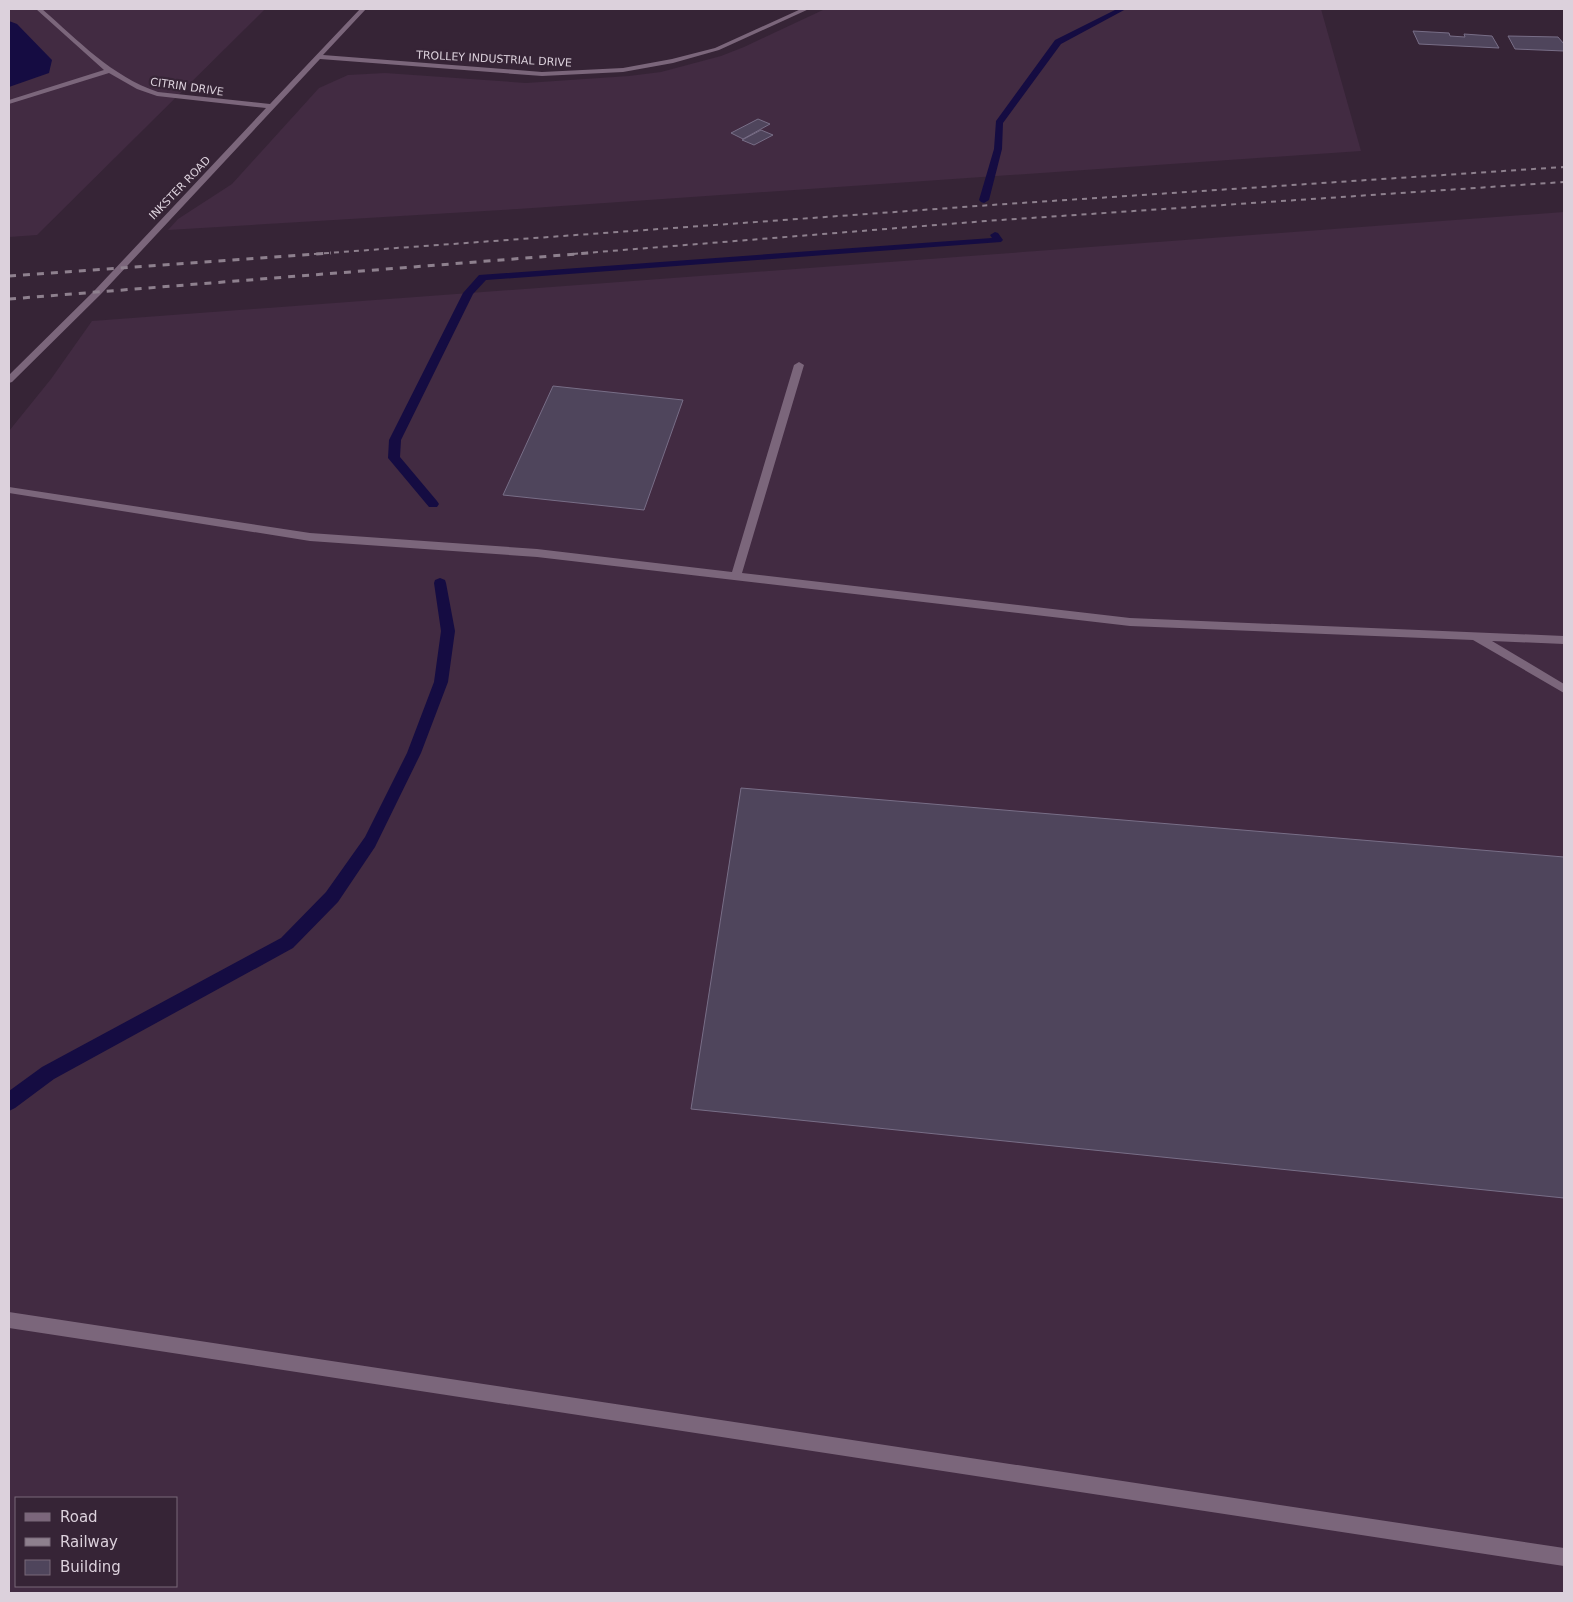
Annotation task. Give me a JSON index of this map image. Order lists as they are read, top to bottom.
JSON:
{
  "streets": {
    "street": ["TROLLEY INDUSTRIAL DRIVE", "CITRIN DRIVE", "INKSTER ROAD"]
  },
  "crossings": [
    ["TROLLEY INDUSTRIAL DRIVE", "INKSTER ROAD"],
    ["CITRIN DRIVE", "INKSTER ROAD"]
  ],
  "legend": ["Road", "Railway", "Building"]
}
